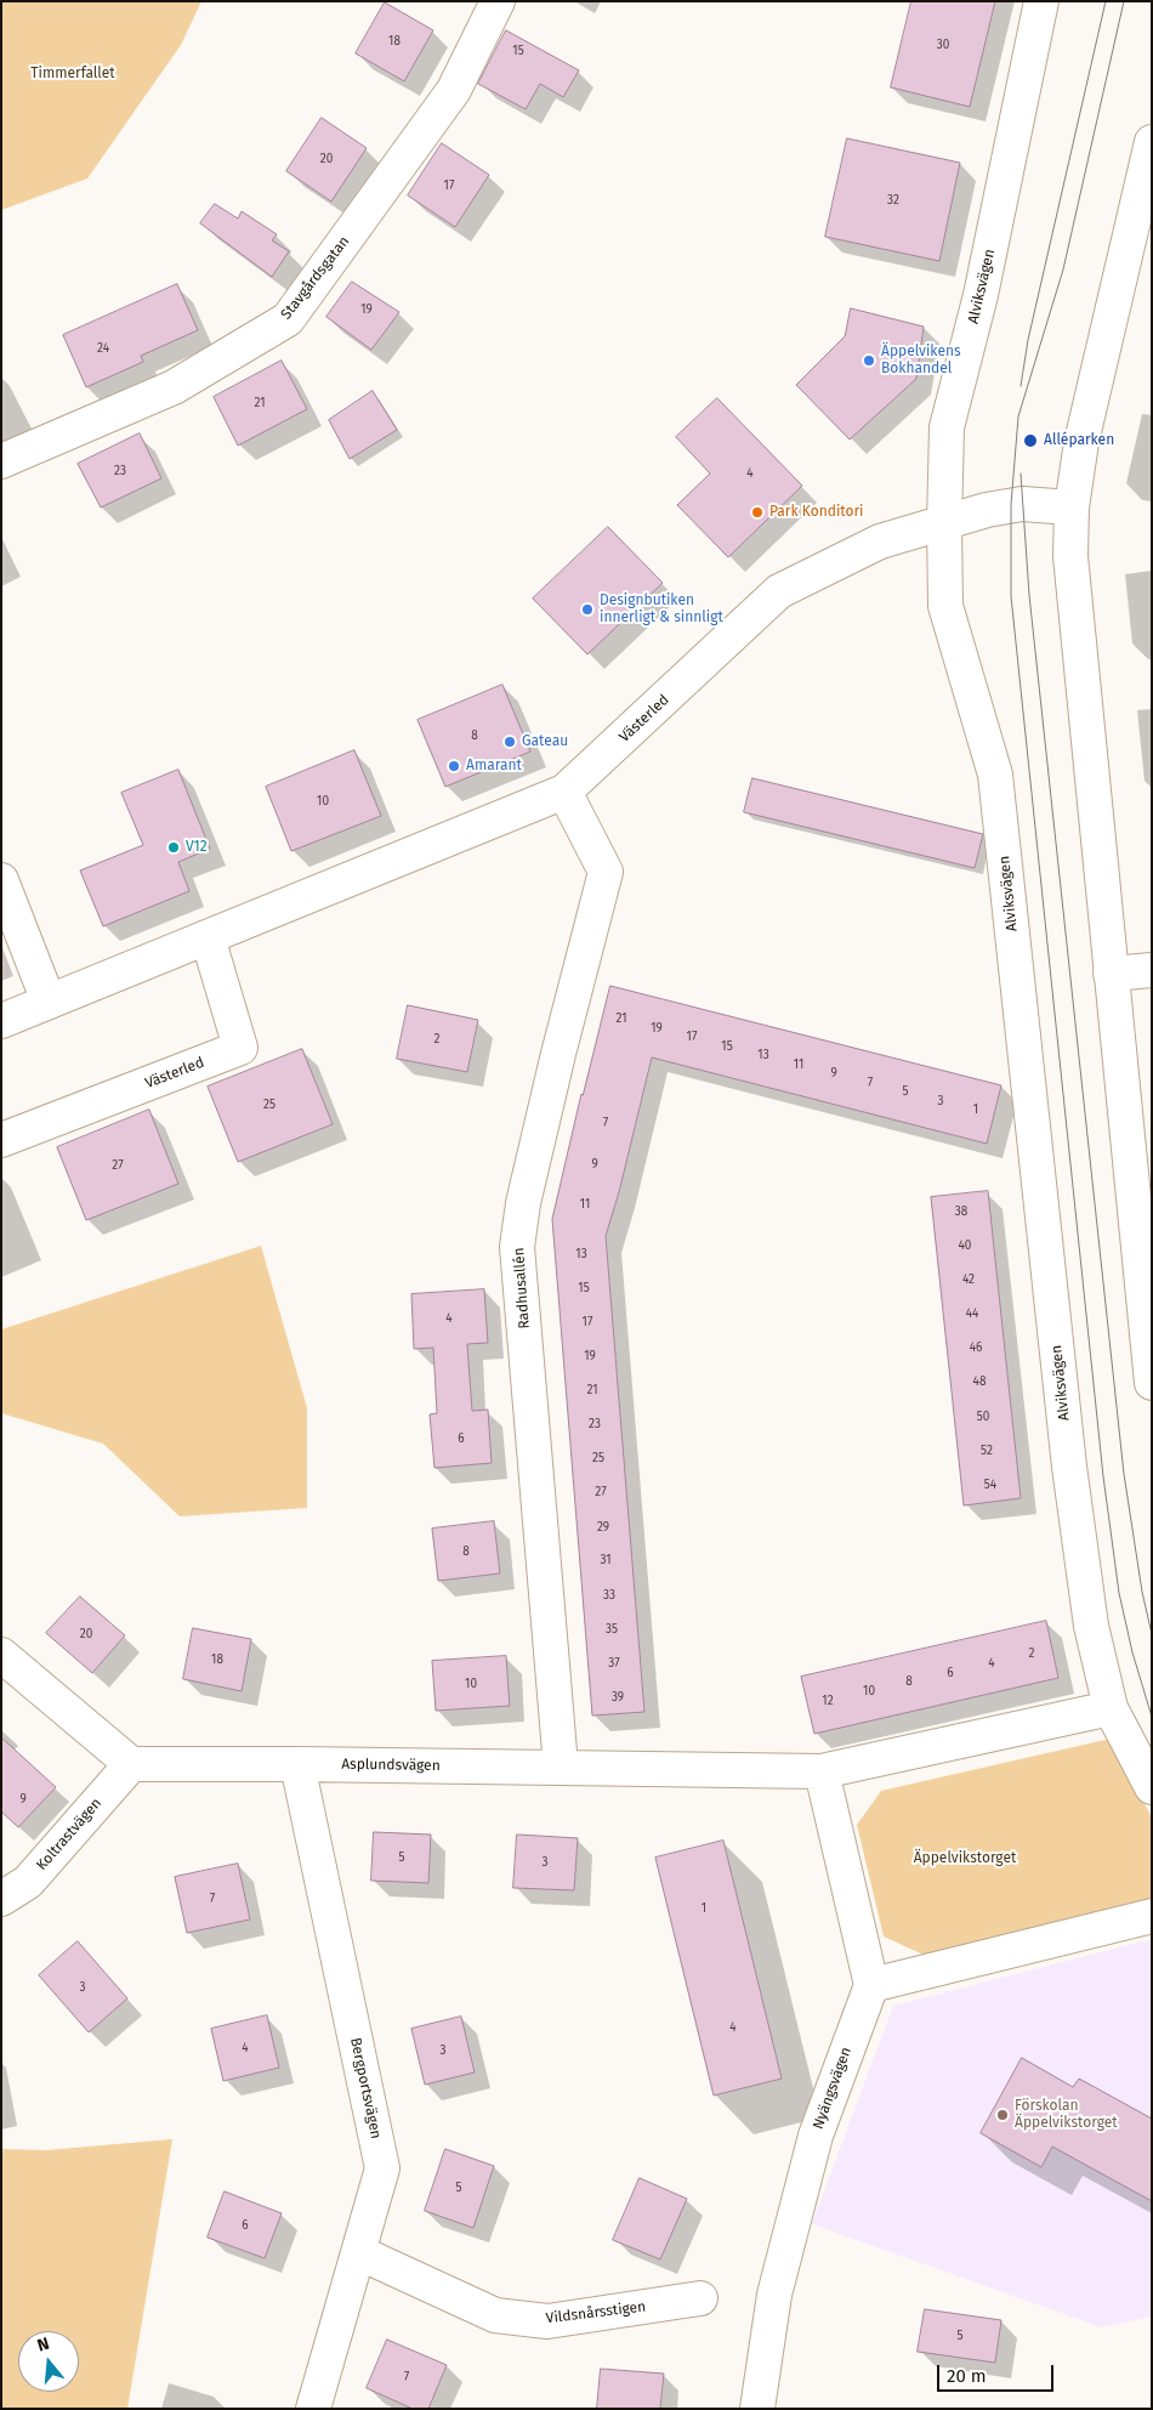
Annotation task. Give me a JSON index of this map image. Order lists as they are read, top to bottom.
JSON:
{
  "streets": {
    "street": [
      "Stavgårdsgatan",
      "Alviksvägen",
      "Västerled",
      "Radhusallén",
      "Asplundsvägen",
      "Koltrastvägen",
      "Bergportsvägen",
      "Nyängsvägen",
      "Vildsnårsstigen"
    ]
  },
  "crossings": [
    ["Alviksvägen", "Västerled"],
    ["Västerled", "Radhusallén"],
    ["Radhusallén", "Asplundsvägen"],
    ["Asplundsvägen", "Koltrastvägen"],
    ["Asplundsvägen", "Bergportsvägen"],
    ["Bergportsvägen", "Vildsnårsstigen"]
  ],
  "parks": ["Timmerfallet", "Äppelvikstorget"],
  "places": [
    "Äppelvikens Bokhandel",
    "Alléparken",
    "Park Konditori",
    "Designbutiken innerligt & sinnligt",
    "Gateau",
    "Amarant",
    "V12",
    "Förskolan Äppelvikstorget"
  ],
  "house_numbers": [
    "18",
    "30",
    "15",
    "20",
    "17",
    "32",
    "19",
    "24",
    "21",
    "23",
    "4",
    "8",
    "10",
    "21",
    "19",
    "17",
    "2",
    "15",
    "13",
    "11",
    "9",
    "7",
    "5",
    "3",
    "25",
    "1",
    "7",
    "9",
    "27",
    "11",
    "38",
    "40",
    "13",
    "42",
    "15",
    "44",
    "4",
    "17",
    "46",
    "19",
    "48",
    "21",
    "50",
    "23",
    "6",
    "52",
    "25",
    "54",
    "27",
    "29",
    "8",
    "31",
    "33",
    "35",
    "20",
    "2",
    "18",
    "37",
    "4",
    "6",
    "8",
    "10",
    "10",
    "39",
    "12",
    "9",
    "5",
    "3",
    "7",
    "1",
    "3",
    "4",
    "4",
    "3",
    "5",
    "6",
    "5",
    "7"
  ],
  "scale_bar": "20 m",
  "north": "top"
}
